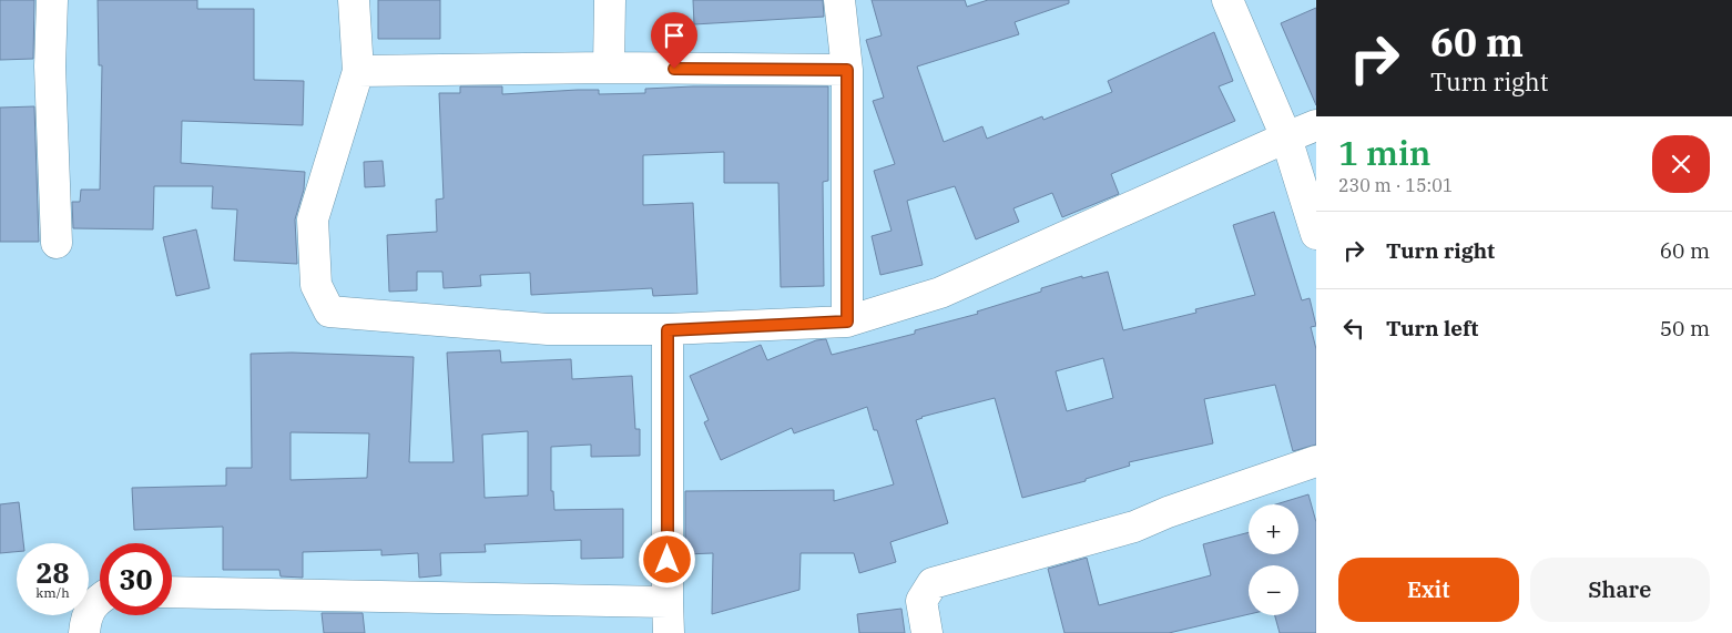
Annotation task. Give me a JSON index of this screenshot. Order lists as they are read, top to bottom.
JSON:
{
  "page": {
    "turn": ["60 m", "Turn right"],
    "heading": ["1 min", "230 m · 15:01"],
    "list": [
      {
        "name": "Turn right",
        "value": "60 m"
      },
      {
        "name": "Turn left",
        "value": "50 m"
      }
    ],
    "map_buttons": ["+", "−"],
    "speed": "28 km/h",
    "limit": "30",
    "buttons": ["Exit", "Share"]
  }
}
